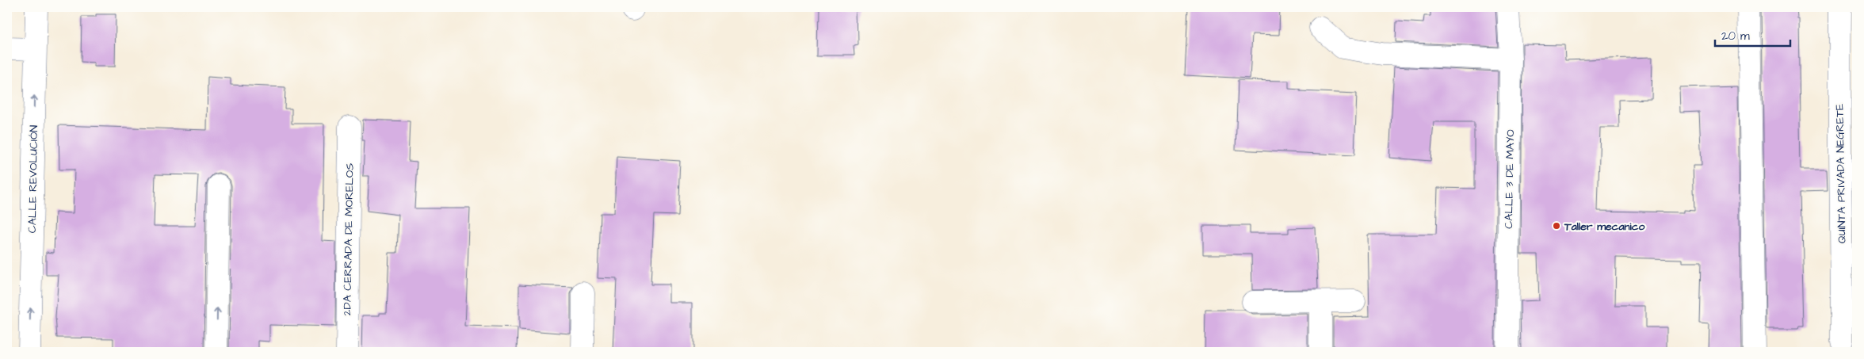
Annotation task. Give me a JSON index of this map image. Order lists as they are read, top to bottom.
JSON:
{
  "streets": {
    "street": [
      "QUINTA PRIVADA NEGRETE",
      "CALLE REVOLUCIÓN",
      "CALLE 3 DE MAYO",
      "2DA CERRADA DE MORELOS"
    ]
  },
  "places": ["Taller mecanico"],
  "scale_bar": "20 m"
}
